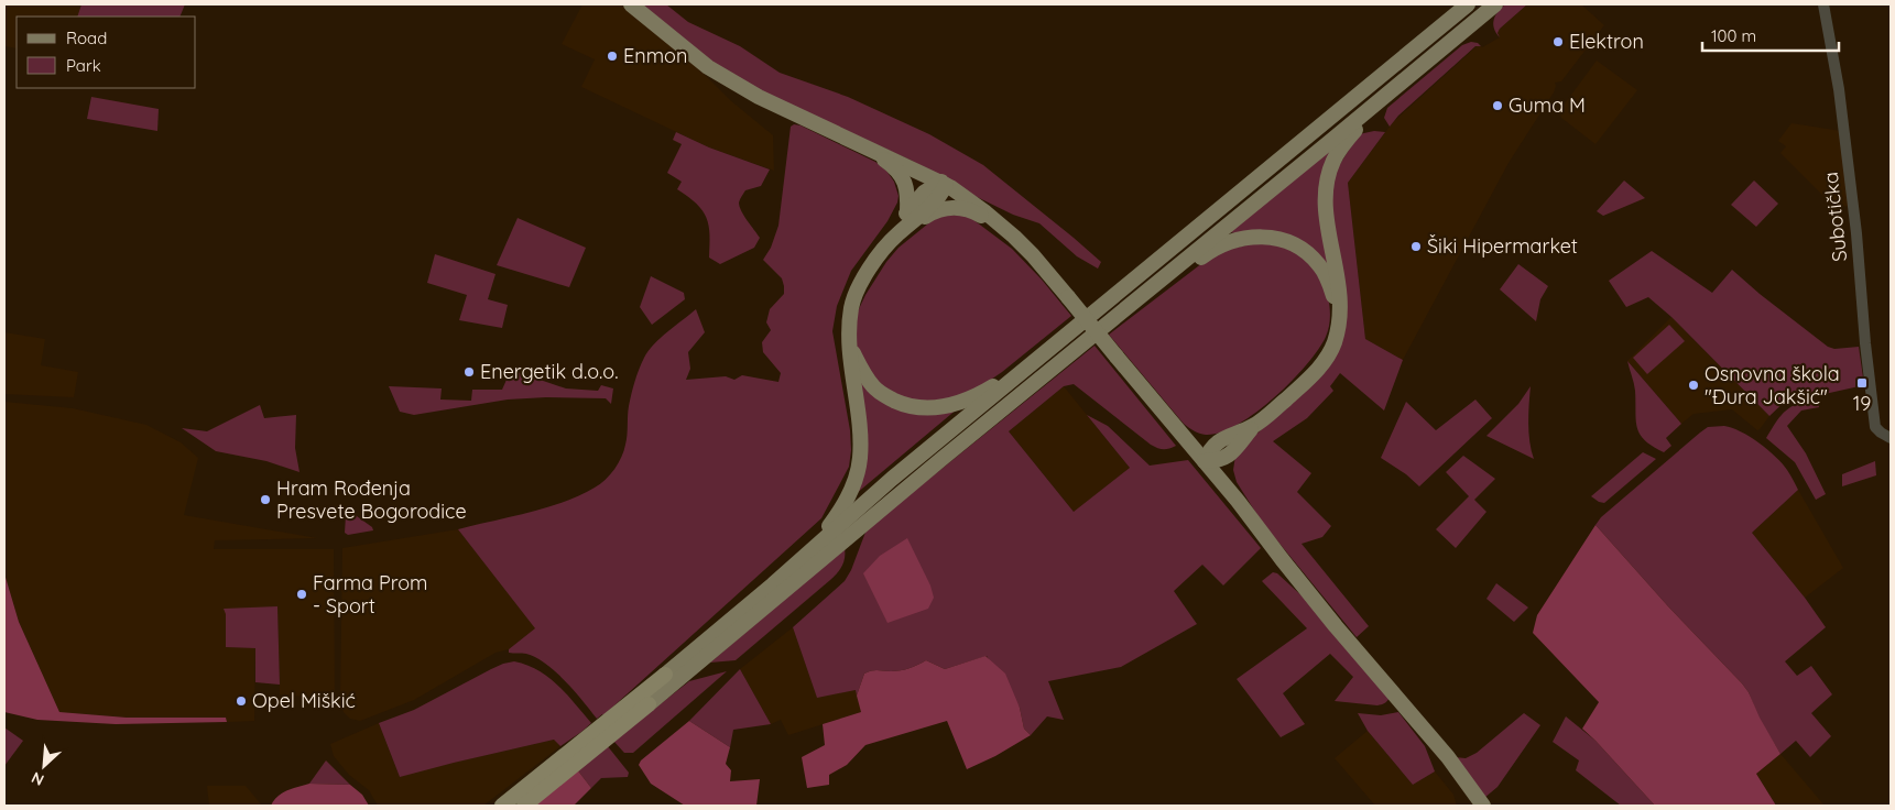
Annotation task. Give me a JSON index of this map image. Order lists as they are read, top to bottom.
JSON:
{
  "streets": {
    "street": ["Subotička"]
  },
  "places": {
    "other": [
      "Elektron",
      "Enmon",
      "Guma M",
      "Šiki Hipermarket",
      "Energetik d.o.o.",
      "Osnovna škola \"Đura Jakšić\"",
      "Hram Rođenja Presvete Bogorodice",
      "Farma Prom - Sport",
      "Opel Miškić"
    ],
    "transit": ["19"]
  },
  "legend": ["Road", "Park"],
  "scale_bar": "100 m",
  "north": "bottom left"
}
